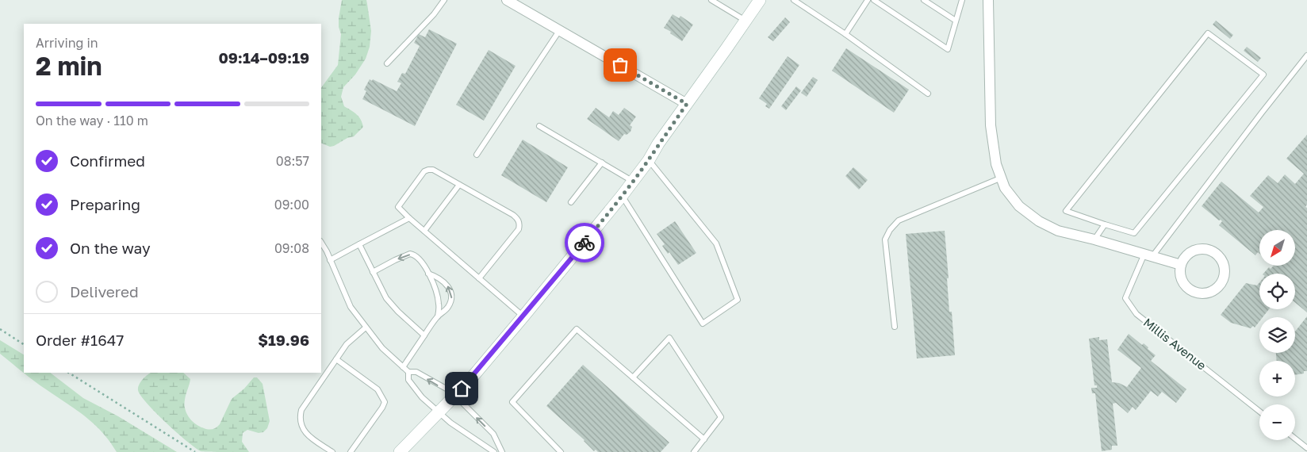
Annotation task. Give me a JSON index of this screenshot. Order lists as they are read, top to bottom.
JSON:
{
  "streets": {
    "lane": ["Millis Avenue"]
  },
  "north": "bottom left",
  "page": {
    "heading": ["2 min", "Arriving in", "09:14–09:19"],
    "panel": ["Order #1647", "$19.96"],
    "bar": "On the way · 110 m",
    "list": [
      ["Confirmed", "08:57"],
      ["Preparing", "09:00"],
      ["On the way", "09:08"],
      "Delivered"
    ],
    "map_buttons": ["+", "−"]
  }
}
